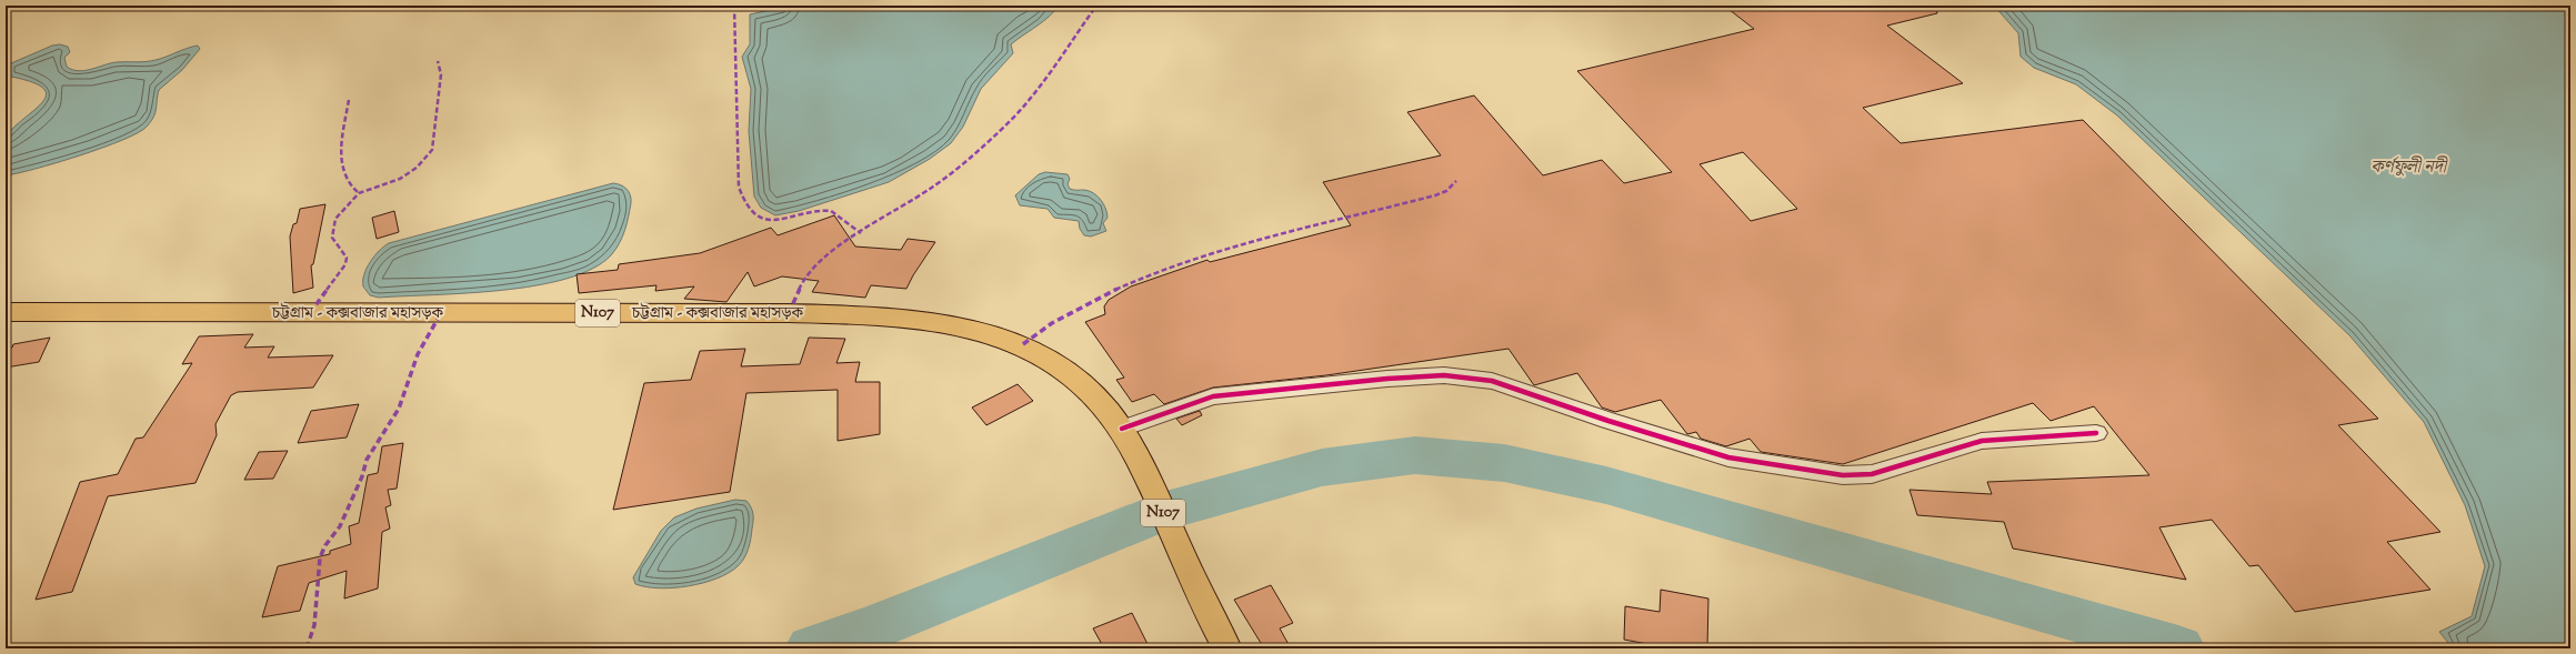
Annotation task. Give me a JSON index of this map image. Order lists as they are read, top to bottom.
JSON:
{
  "streets": {
    "highway": ["চট্টগ্রাম - কক্সবাজার মহাসড়ক", "N107"]
  },
  "water": ["কর্ণফুলী নদী"]
}
